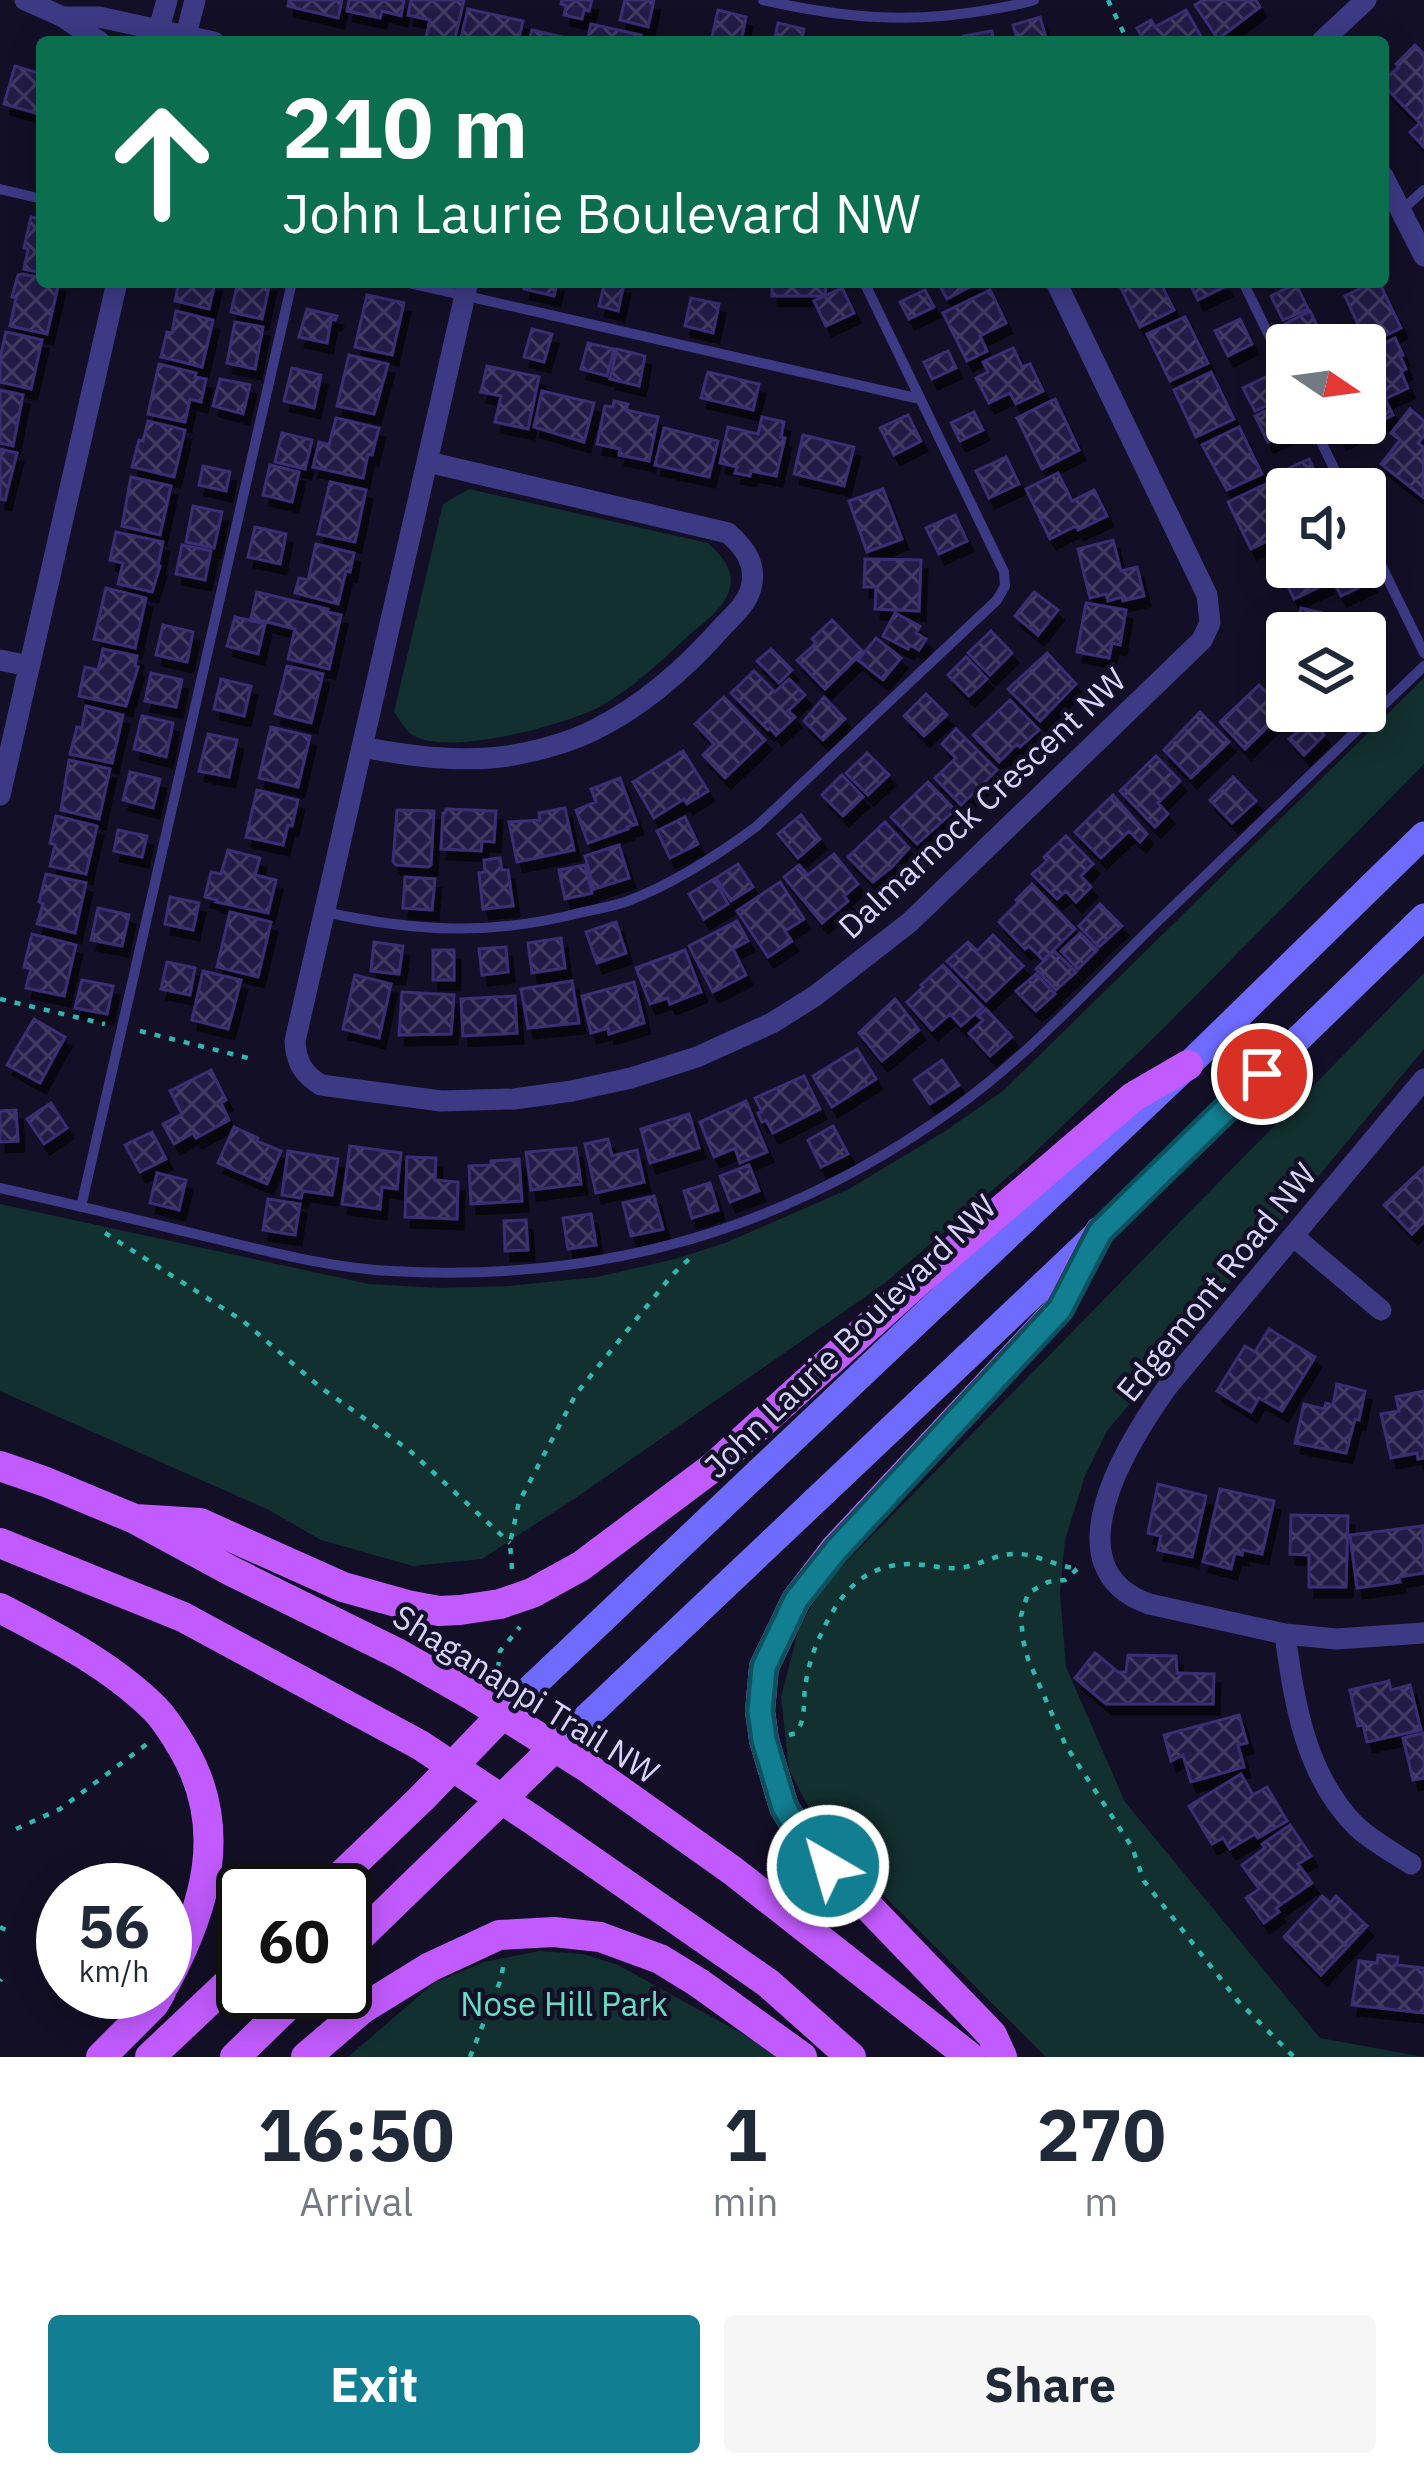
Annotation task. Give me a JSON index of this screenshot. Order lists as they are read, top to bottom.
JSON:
{
  "streets": {
    "main road": ["John Laurie Boulevard NW", "Shaganappi Trail NW"],
    "street": ["Dalmarnock Crescent NW", "Edgemont Road NW"]
  },
  "crossings": [
    ["John Laurie Boulevard NW", "Shaganappi Trail NW"]
  ],
  "parks": ["Nose Hill Park"],
  "north": "right",
  "page": {
    "turn": ["210 m", "John Laurie Boulevard NW"],
    "speed": "56 km/h",
    "limit": "60",
    "eta": [
      "16:50",
      "Arrival",
      "1",
      "min",
      "270",
      "m"
    ],
    "buttons": ["Exit", "Share"]
  }
}
